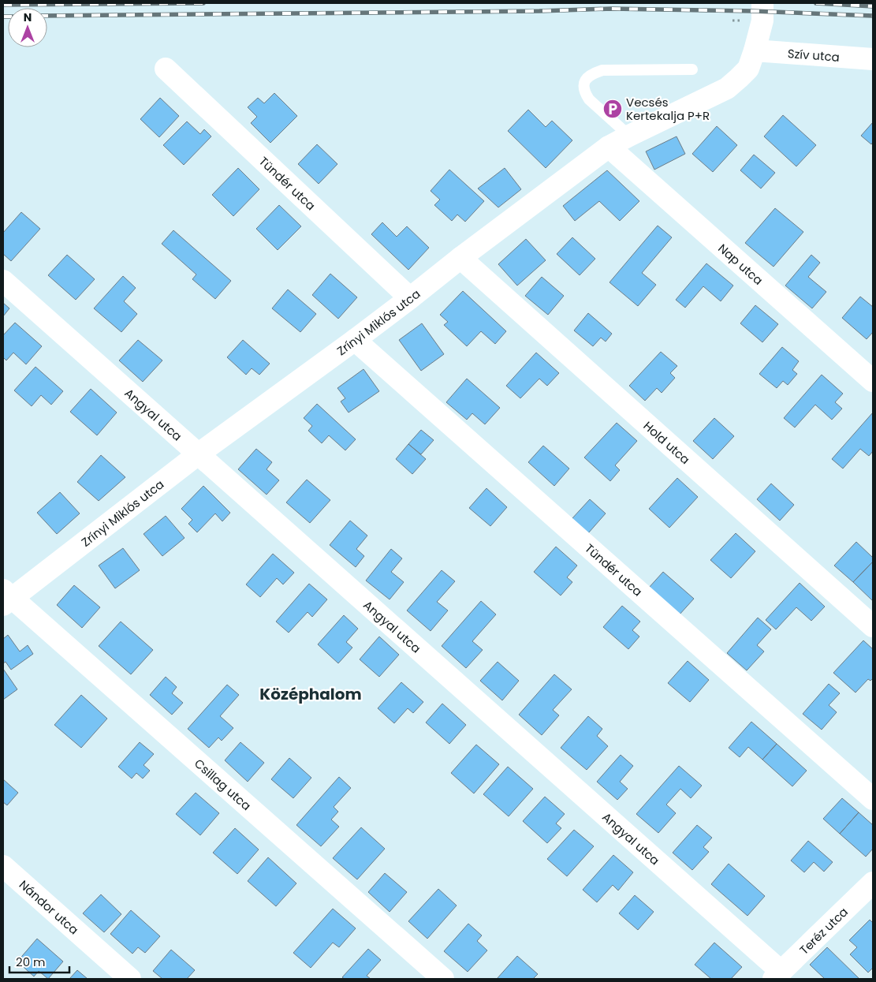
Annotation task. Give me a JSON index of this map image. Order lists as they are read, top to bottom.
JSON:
{
  "streets": {
    "street": [
      "Szív utca",
      "Tündér utca",
      "Nap utca",
      "Zrínyi Miklós utca",
      "Angyal utca",
      "Hold utca",
      "Csillag utca",
      "Nándor utca",
      "Teréz utca"
    ]
  },
  "crossings": [
    ["Szív utca", "Zrínyi Miklós utca"],
    ["Tündér utca", "Zrínyi Miklós utca"],
    ["Nap utca", "Zrínyi Miklós utca"],
    ["Zrínyi Miklós utca", "Angyal utca"],
    ["Zrínyi Miklós utca", "Hold utca"],
    ["Zrínyi Miklós utca", "Csillag utca"],
    ["Angyal utca", "Teréz utca"]
  ],
  "districts": ["Középhalom"],
  "places": {
    "parking": ["Vecsés Kertekalja P+R"]
  },
  "scale_bar": "20 m",
  "north": "top"
}
